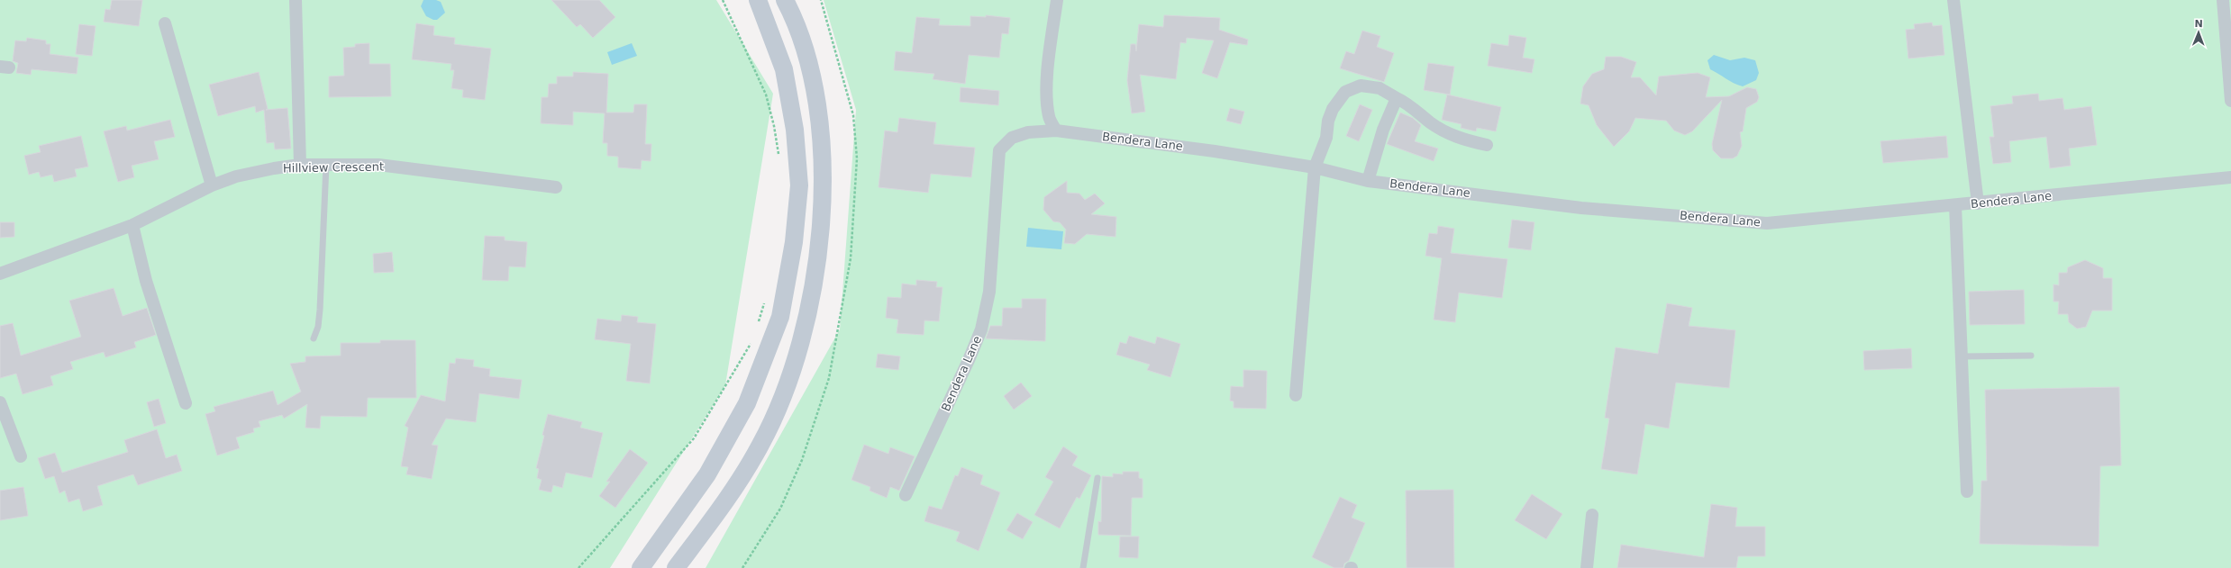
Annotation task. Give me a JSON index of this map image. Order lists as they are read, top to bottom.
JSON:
{
  "streets": {
    "street": ["Bendera Lane", "Hillview Crescent"]
  },
  "north": "top"
}
